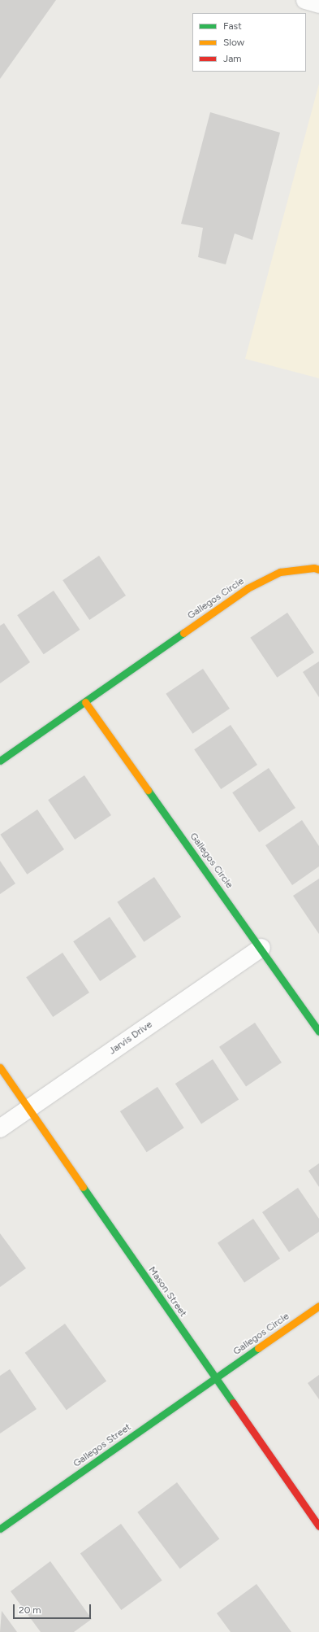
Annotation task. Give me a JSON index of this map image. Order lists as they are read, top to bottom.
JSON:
{
  "streets": {
    "street": [
      "Gallegos Circle",
      "Jarvis Drive",
      "Mason Street",
      "Gallegos Street"
    ]
  },
  "crossings": [
    ["Gallegos Circle", "Jarvis Drive"],
    ["Gallegos Circle", "Mason Street"],
    ["Gallegos Circle", "Gallegos Street"],
    ["Jarvis Drive", "Mason Street"],
    ["Mason Street", "Gallegos Street"]
  ],
  "legend": ["Fast", "Slow", "Jam"],
  "scale_bar": "20 m"
}
